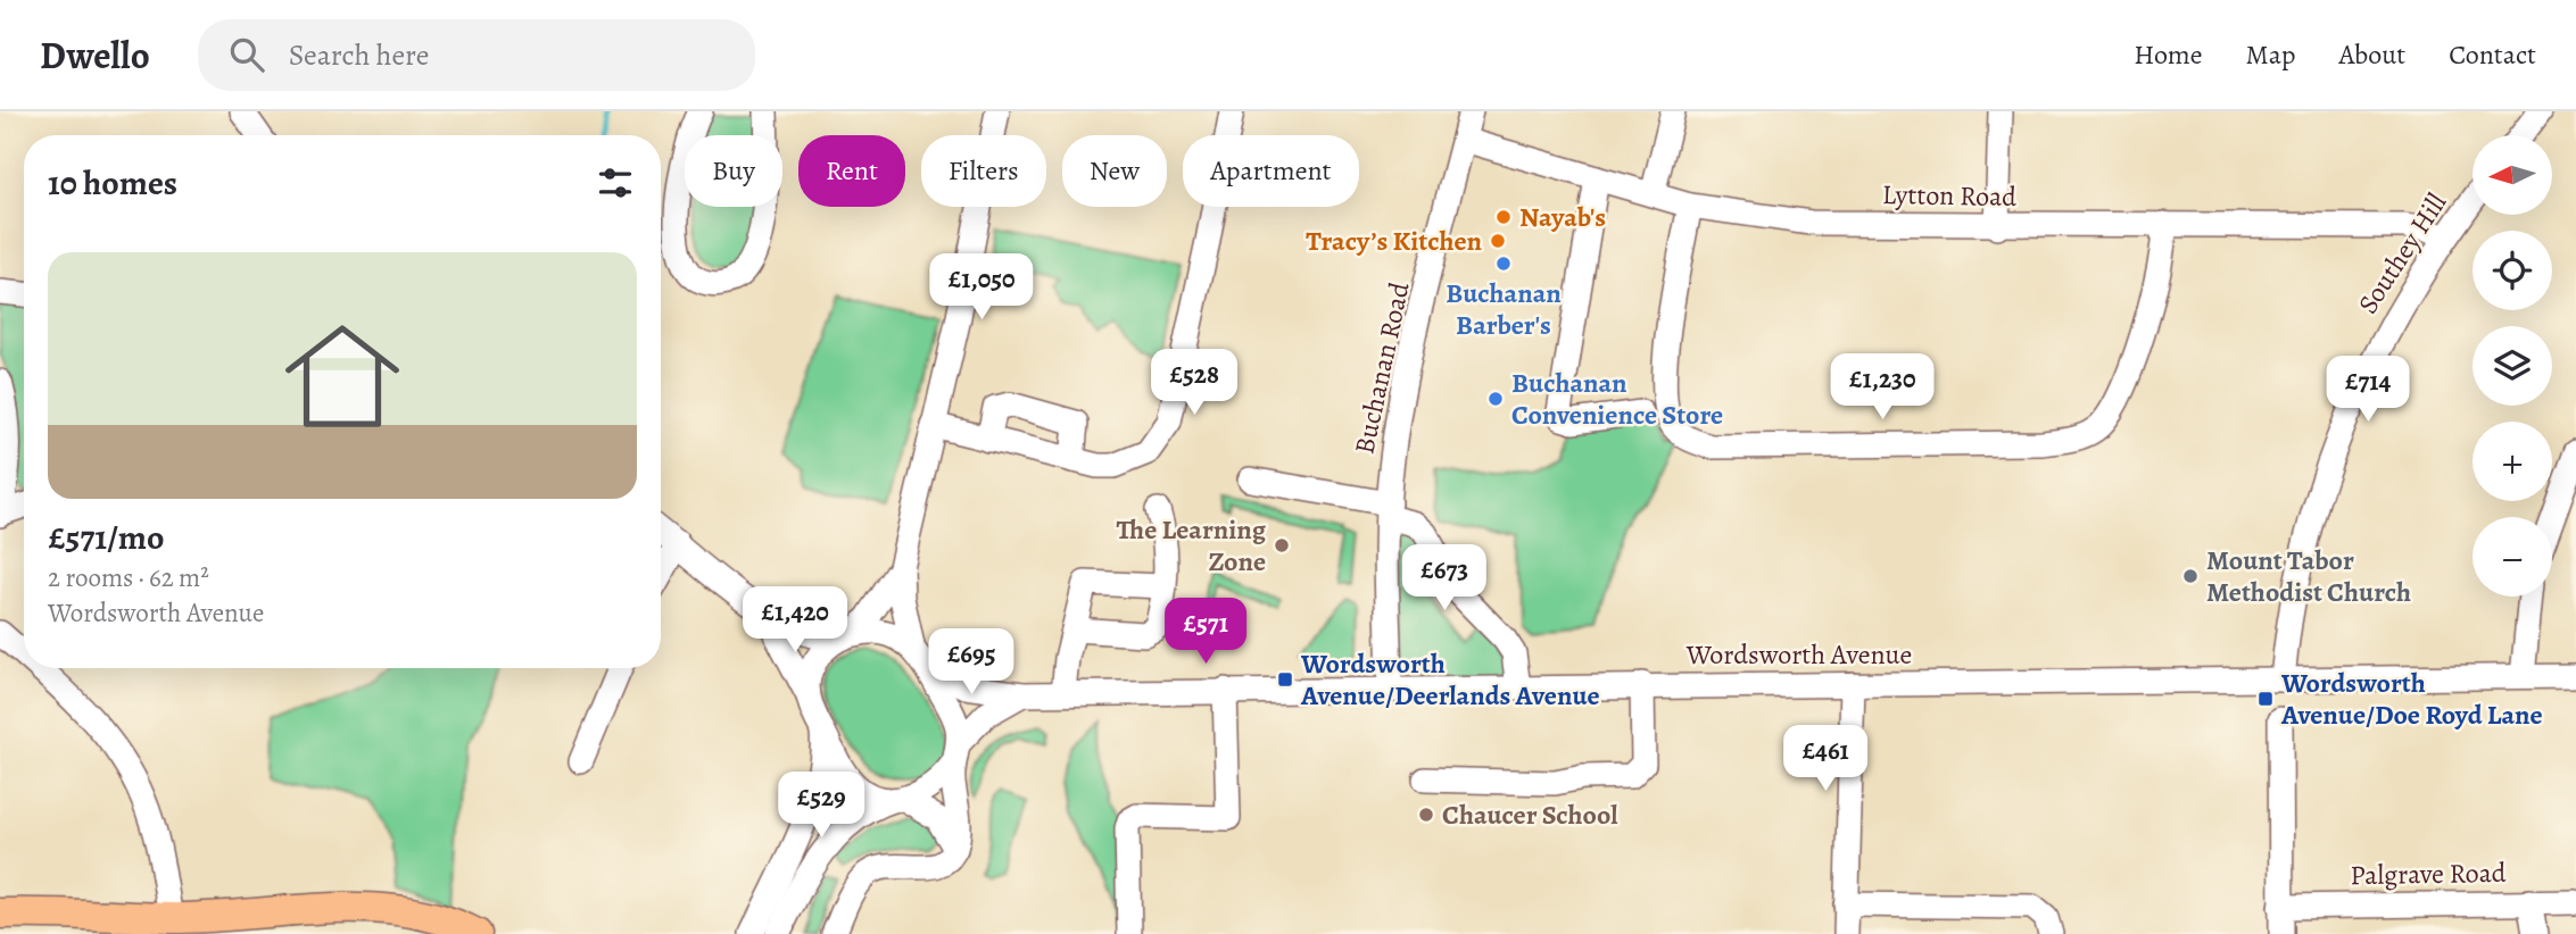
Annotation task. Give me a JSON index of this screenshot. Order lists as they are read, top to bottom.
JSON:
{
  "streets": {
    "street": [
      "Lytton Road",
      "Southey Hill",
      "Buchanan Road",
      "Wordsworth Avenue",
      "Palgrave Road"
    ]
  },
  "crossings": [
    ["Lytton Road", "Southey Hill"],
    ["Lytton Road", "Buchanan Road"],
    ["Southey Hill", "Wordsworth Avenue"],
    ["Buchanan Road", "Wordsworth Avenue"]
  ],
  "places": {
    "other": [
      "Nayab's",
      "Tracy’s Kitchen",
      "Buchanan Barber's",
      "Buchanan Convenience Store",
      "The Learning Zone",
      "Mount Tabor Methodist Church",
      "Chaucer School"
    ],
    "transit": ["Wordsworth Avenue/Deerlands Avenue", "Wordsworth Avenue/Doe Royd Lane"]
  },
  "north": "left",
  "page": {
    "header": "Dwello",
    "search": "Search here",
    "nav": [
      "Home",
      "Map",
      "About",
      "Contact"
    ],
    "map_buttons": ["+", "−"],
    "chip": [
      "Buy",
      "Rent",
      "Filters",
      "New",
      "Apartment"
    ],
    "heading": "10 homes",
    "list": [
      {
        "name": "£571/mo",
        "note": "2 rooms · 62 m² · Wordsworth Avenue"
      }
    ],
    "price": [
      "£1,050",
      "£528",
      "£1,230",
      "£714",
      "£673",
      "£1,420",
      "£571",
      "£695",
      "£461",
      "£529"
    ]
  }
}
